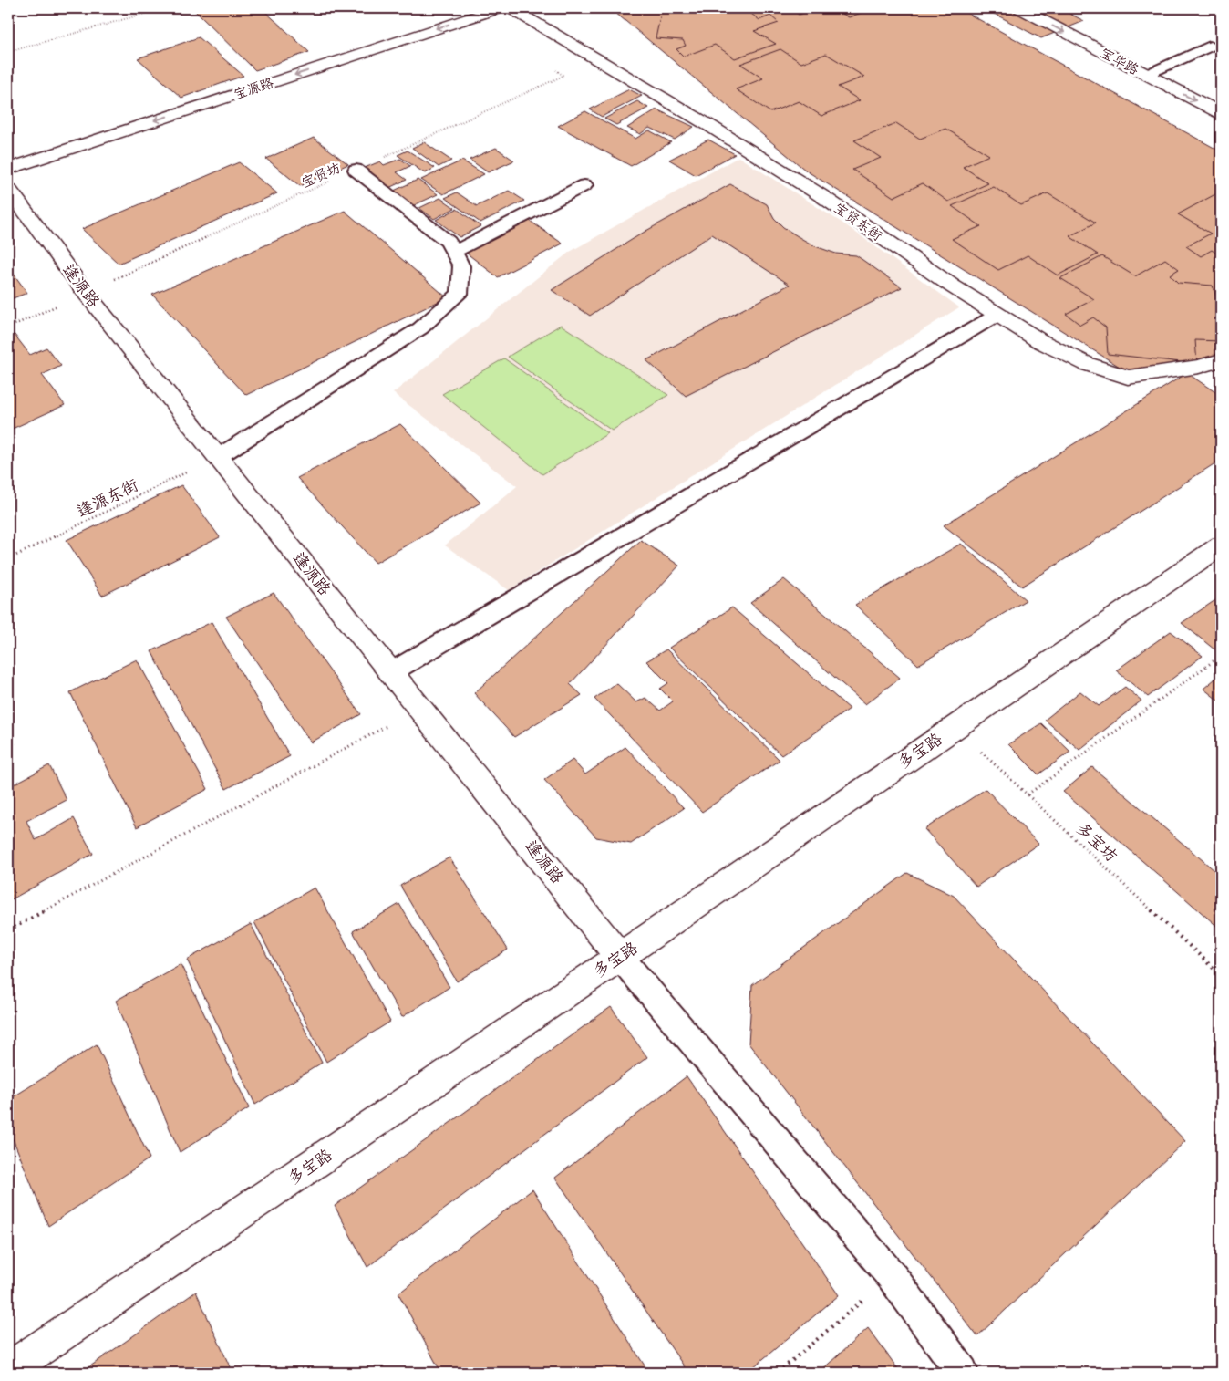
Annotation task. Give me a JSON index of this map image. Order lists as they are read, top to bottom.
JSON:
{
  "streets": {
    "street": [
      "宝华路",
      "宝源路",
      "宝贤东街",
      "逢源路",
      "多宝路"
    ],
    "path": ["宝贤坊", "逢源东街", "多宝坊"]
  },
  "crossings": [
    ["宝贤坊", "逢源路"],
    ["逢源路", "逢源东街"],
    ["逢源路", "多宝路"],
    ["多宝路", "多宝坊"]
  ],
  "one_way": ["宝华路", "宝源路"]
}
